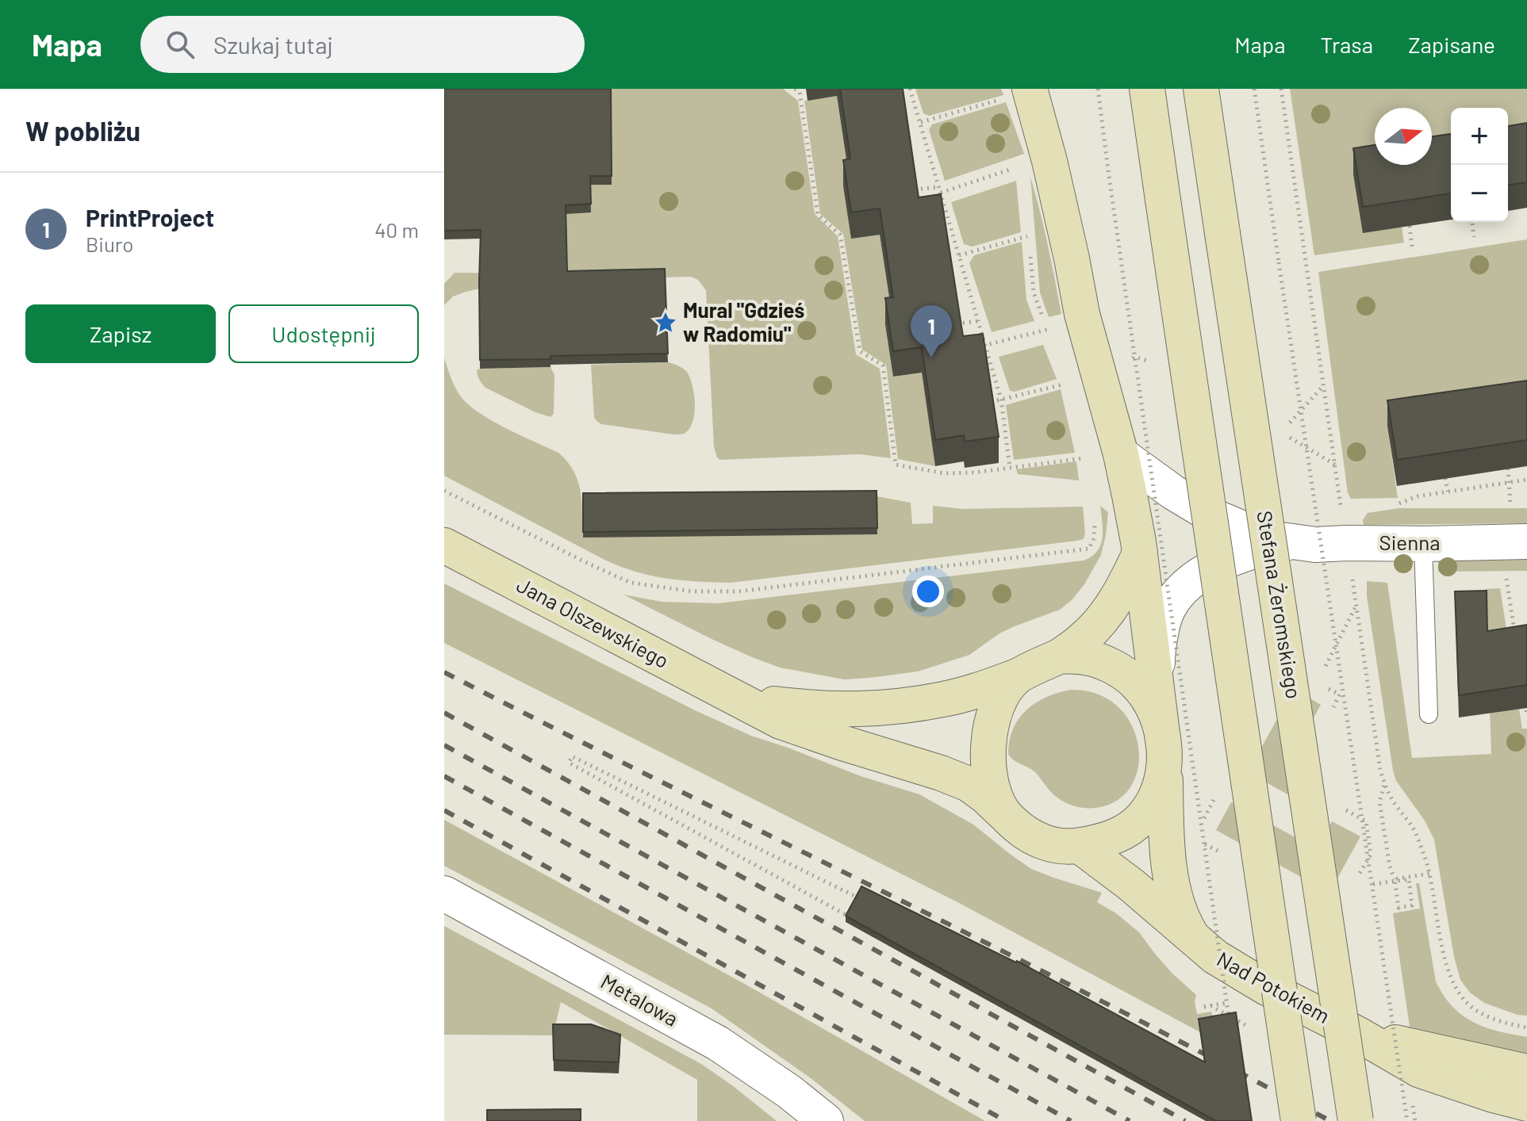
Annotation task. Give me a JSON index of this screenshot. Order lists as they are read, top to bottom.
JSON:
{
  "streets": {
    "main road": ["Stefana Żeromskiego", "Jana Olszewskiego", "Nad Potokiem"],
    "street": ["Sienna", "Metalowa"]
  },
  "crossings": [
    ["Jana Olszewskiego", "Nad Potokiem"]
  ],
  "places": {
    "place": ["Mural \"Gdzieś w Radomiu\""]
  },
  "north": "right",
  "page": {
    "header": "Mapa",
    "search": "Szukaj tutaj",
    "nav": ["Mapa", "Trasa", "Zapisane"],
    "heading": "W pobliżu",
    "map_buttons": ["+", "−"],
    "list": [
      {
        "mark": "1",
        "name": "PrintProject",
        "note": "Biuro",
        "value": "40 m"
      }
    ],
    "buttons": ["Zapisz", "Udostępnij"],
    "pins": "1"
  }
}
